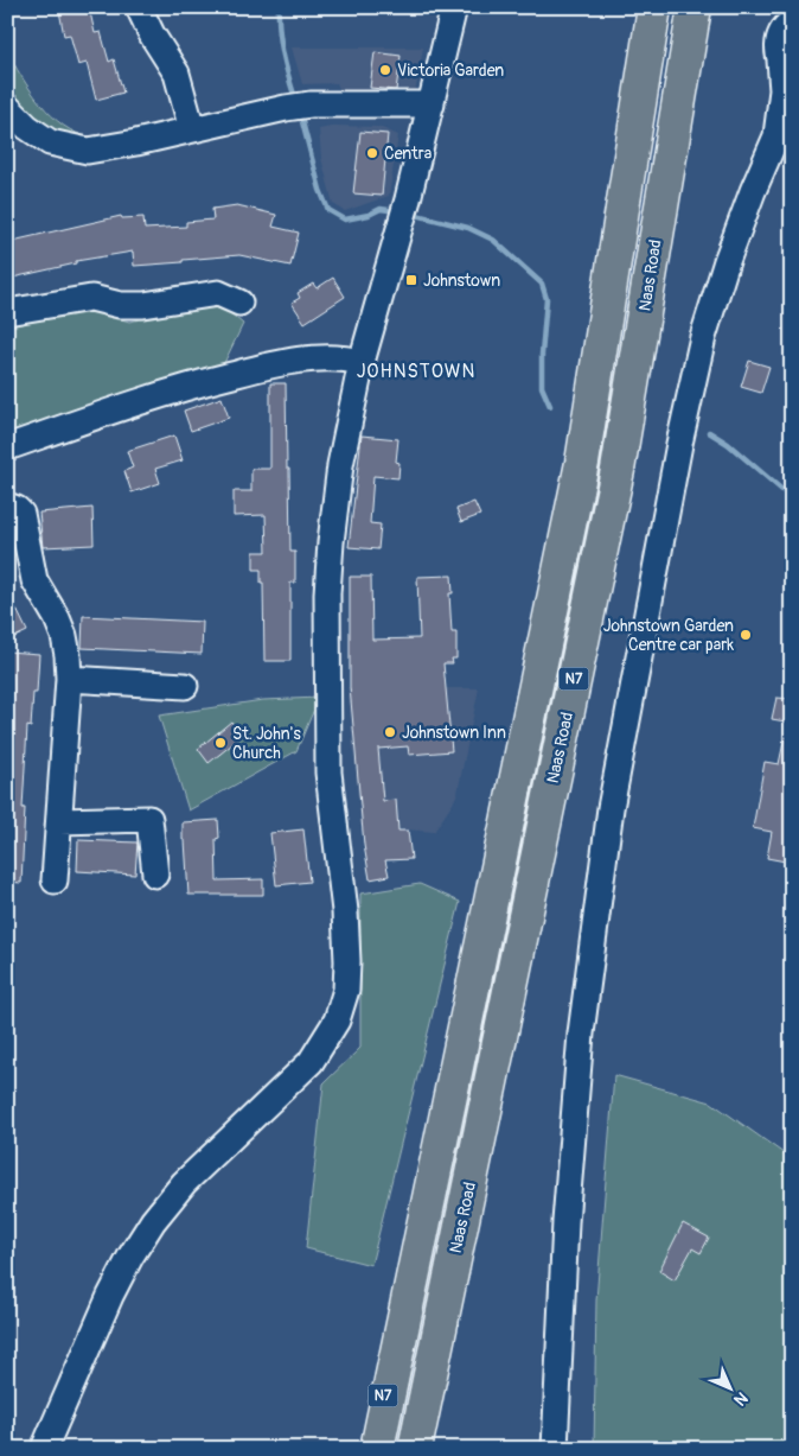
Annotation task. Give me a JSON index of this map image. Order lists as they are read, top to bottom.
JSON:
{
  "streets": {
    "highway": ["Naas Road", "N7"]
  },
  "districts": ["JOHNSTOWN"],
  "places": {
    "other": [
      "Victoria Garden",
      "Centra",
      "Johnstown Garden Centre car park",
      "Johnstown Inn",
      "St. John's Church"
    ],
    "transit": ["Johnstown"]
  },
  "north": "bottom right"
}
